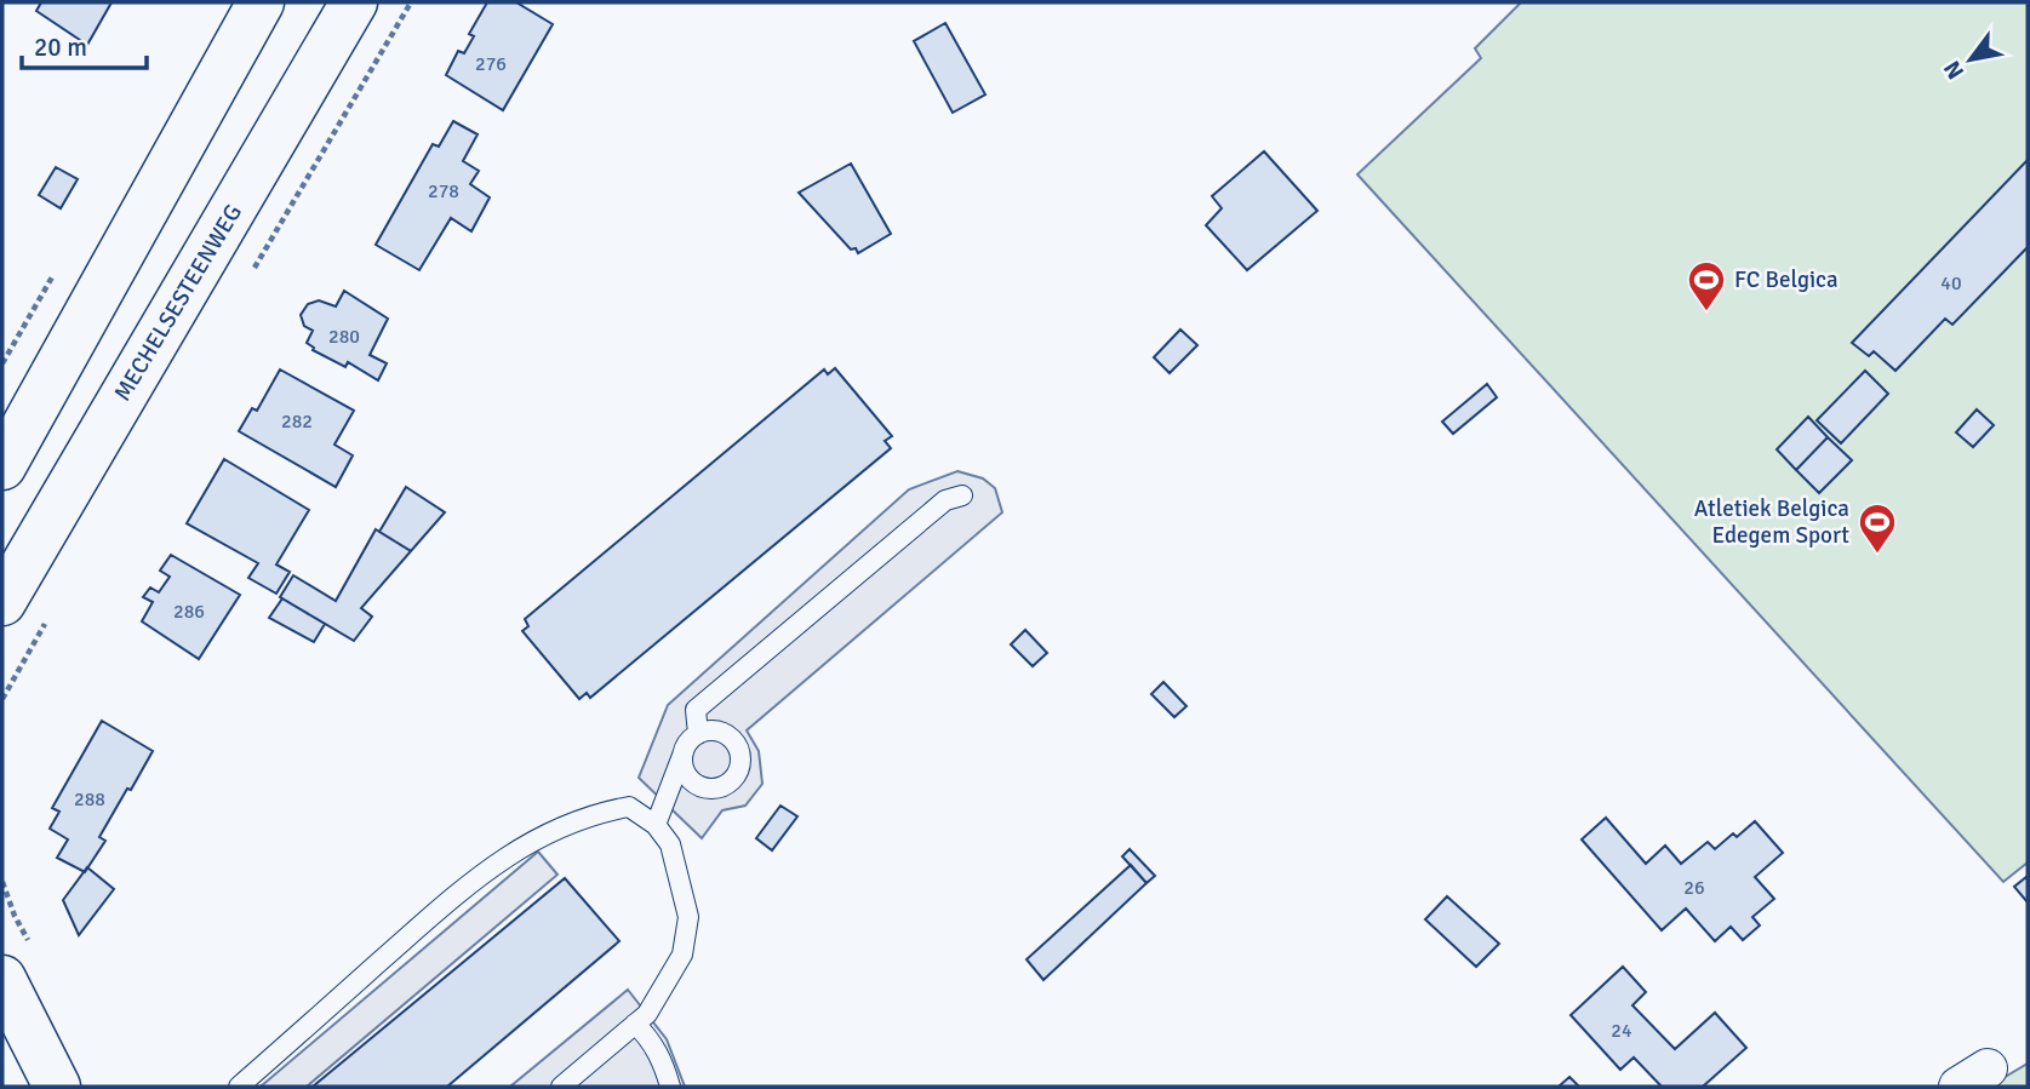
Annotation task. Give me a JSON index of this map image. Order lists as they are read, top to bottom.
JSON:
{
  "streets": {
    "main road": ["MECHELSESTEENWEG"]
  },
  "places": {
    "sports": ["FC Belgica", "Atletiek Belgica Edegem Sport"]
  },
  "house_numbers": [
    "276",
    "278",
    "40",
    "280",
    "282",
    "286",
    "288",
    "26",
    "24"
  ],
  "scale_bar": "20 m",
  "north": "bottom left"
}
